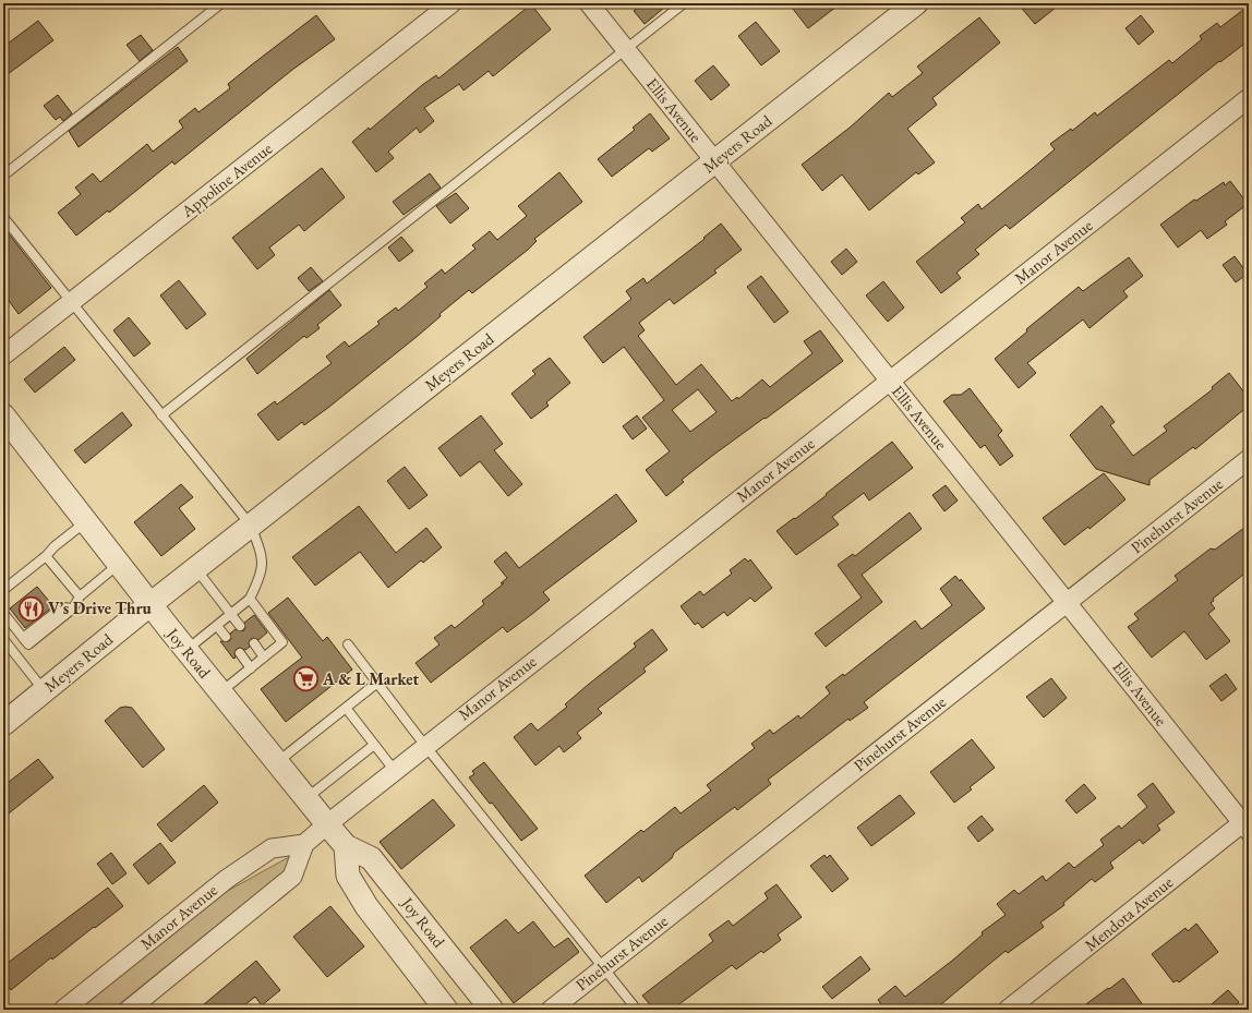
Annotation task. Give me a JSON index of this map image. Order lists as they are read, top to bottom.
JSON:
{
  "streets": {
    "street": [
      "Ellis Avenue",
      "Meyers Road",
      "Appoline Avenue",
      "Manor Avenue",
      "Pinehurst Avenue",
      "Joy Road",
      "Mendota Avenue"
    ]
  },
  "crossings": [
    ["Ellis Avenue", "Meyers Road"],
    ["Ellis Avenue", "Manor Avenue"],
    ["Ellis Avenue", "Pinehurst Avenue"],
    ["Ellis Avenue", "Mendota Avenue"],
    ["Meyers Road", "Joy Road"],
    ["Manor Avenue", "Joy Road"]
  ],
  "places": {
    "restaurant": ["V’s Drive Thru"],
    "supermarket": ["A & L Market"]
  }
}
